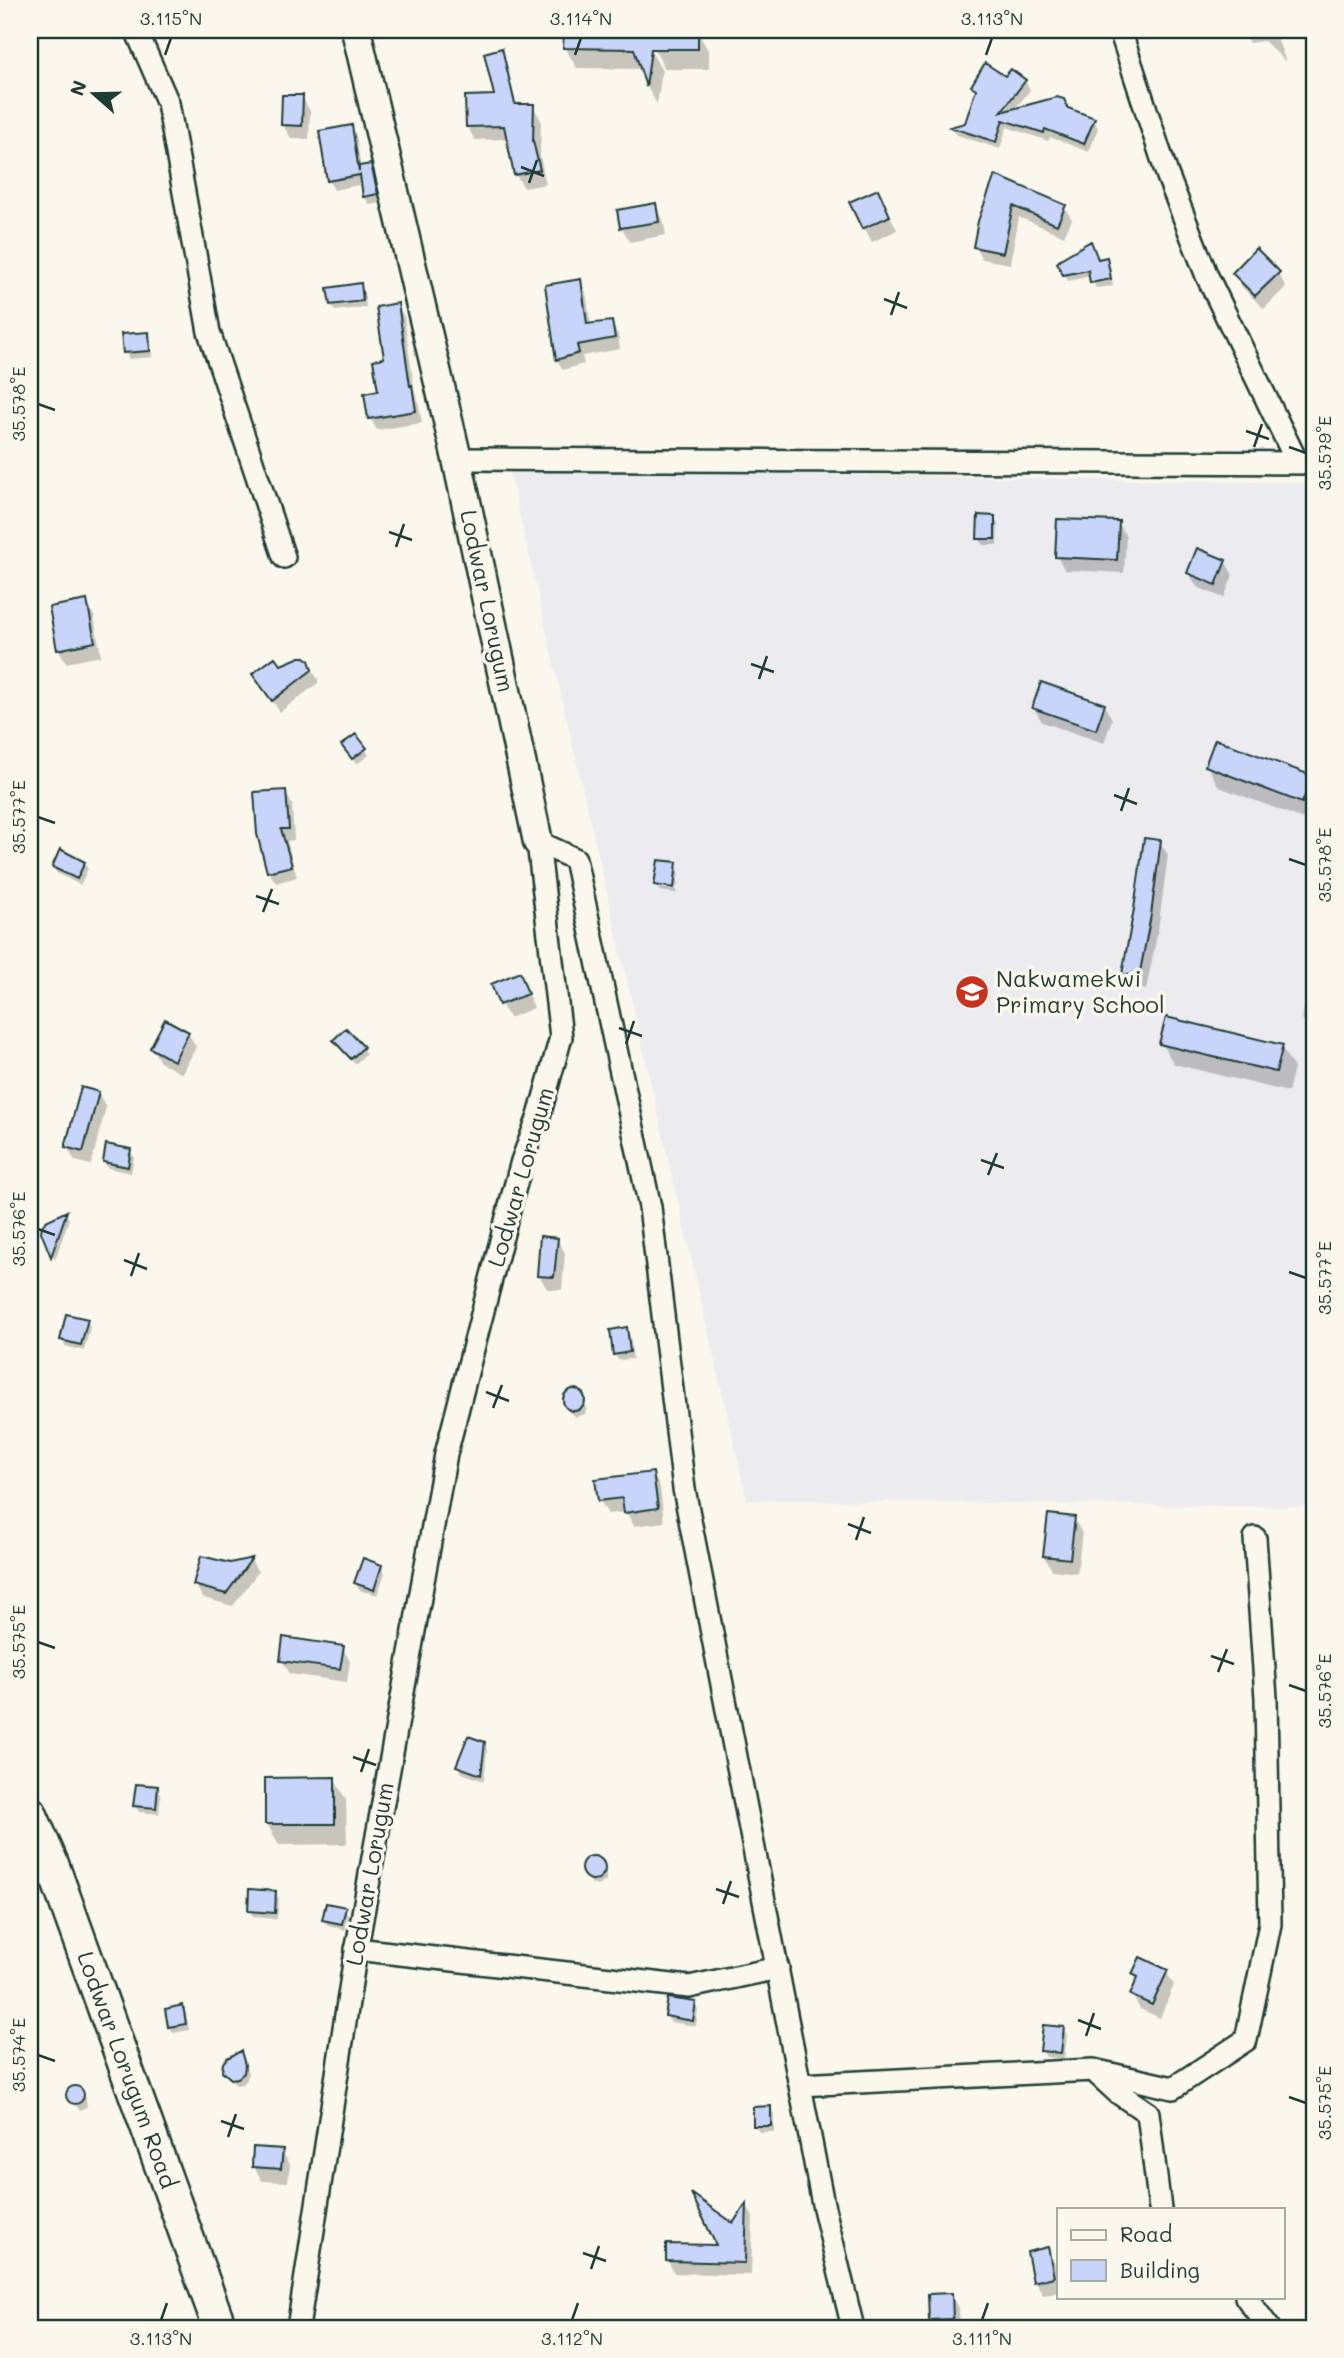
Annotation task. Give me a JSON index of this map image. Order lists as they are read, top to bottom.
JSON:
{
  "streets": {
    "main road": ["Lodwar Lorugum Road"],
    "street": ["Lodwar Lorugum"]
  },
  "places": {
    "school or university": ["Nakwamekwi Primary School"]
  },
  "legend": ["Road", "Building"],
  "north": "left",
  "coordinates": [
    "3.115°N",
    "3.114°N",
    "3.113°N",
    "35.578°E",
    "35.579°E",
    "35.577°E",
    "35.576°E",
    "35.575°E",
    "35.574°E",
    "3.112°N",
    "3.111°N"
  ]
}
